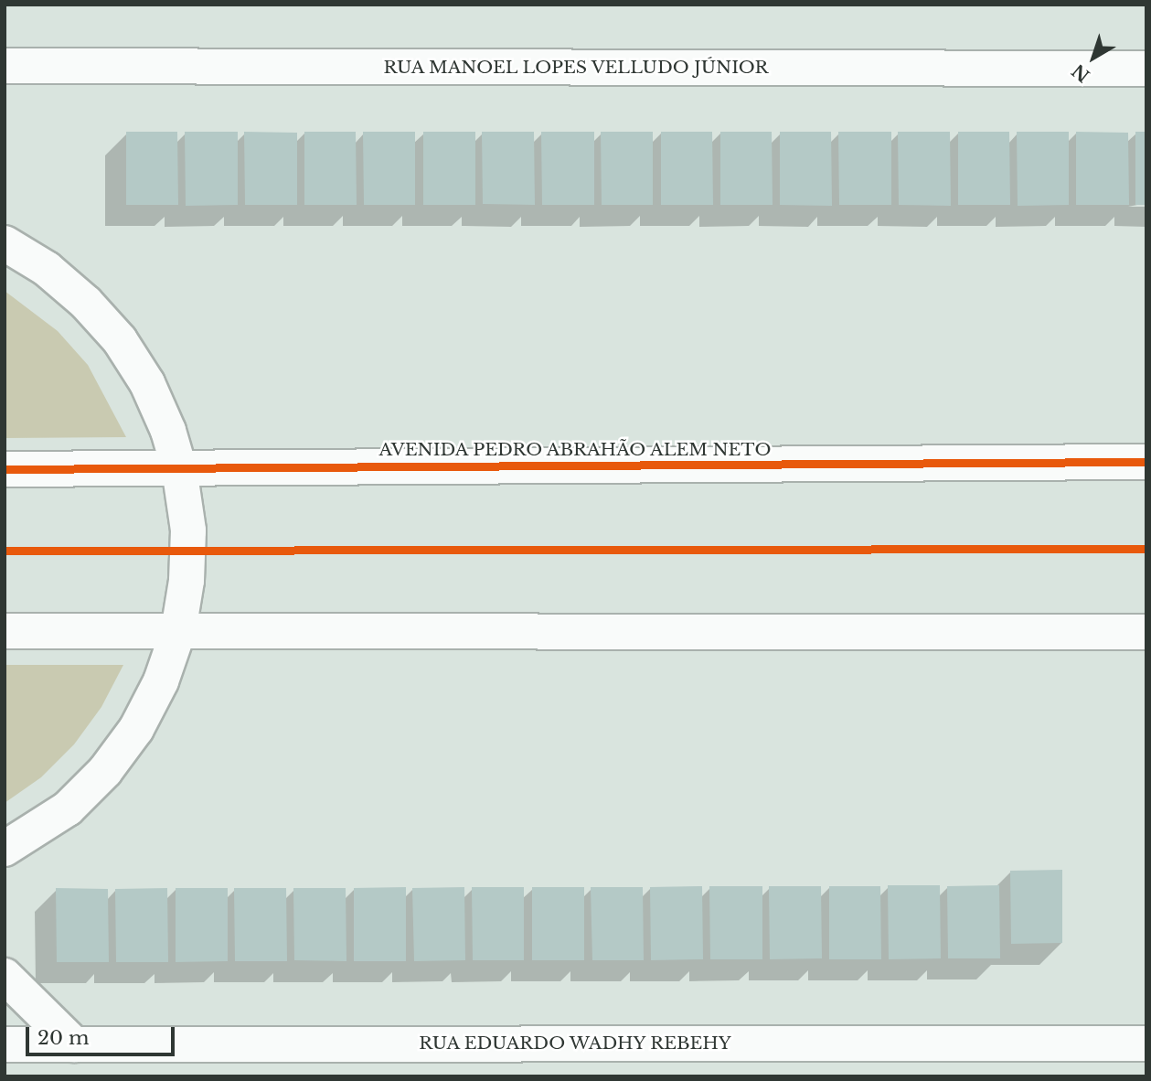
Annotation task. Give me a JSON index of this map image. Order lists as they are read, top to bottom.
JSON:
{
  "streets": {
    "street": ["RUA MANOEL LOPES VELLUDO JÚNIOR", "AVENIDA PEDRO ABRAHÃO ALEM NETO", "RUA EDUARDO WADHY REBEHY"]
  },
  "scale_bar": "20 m",
  "north": "bottom left"
}
